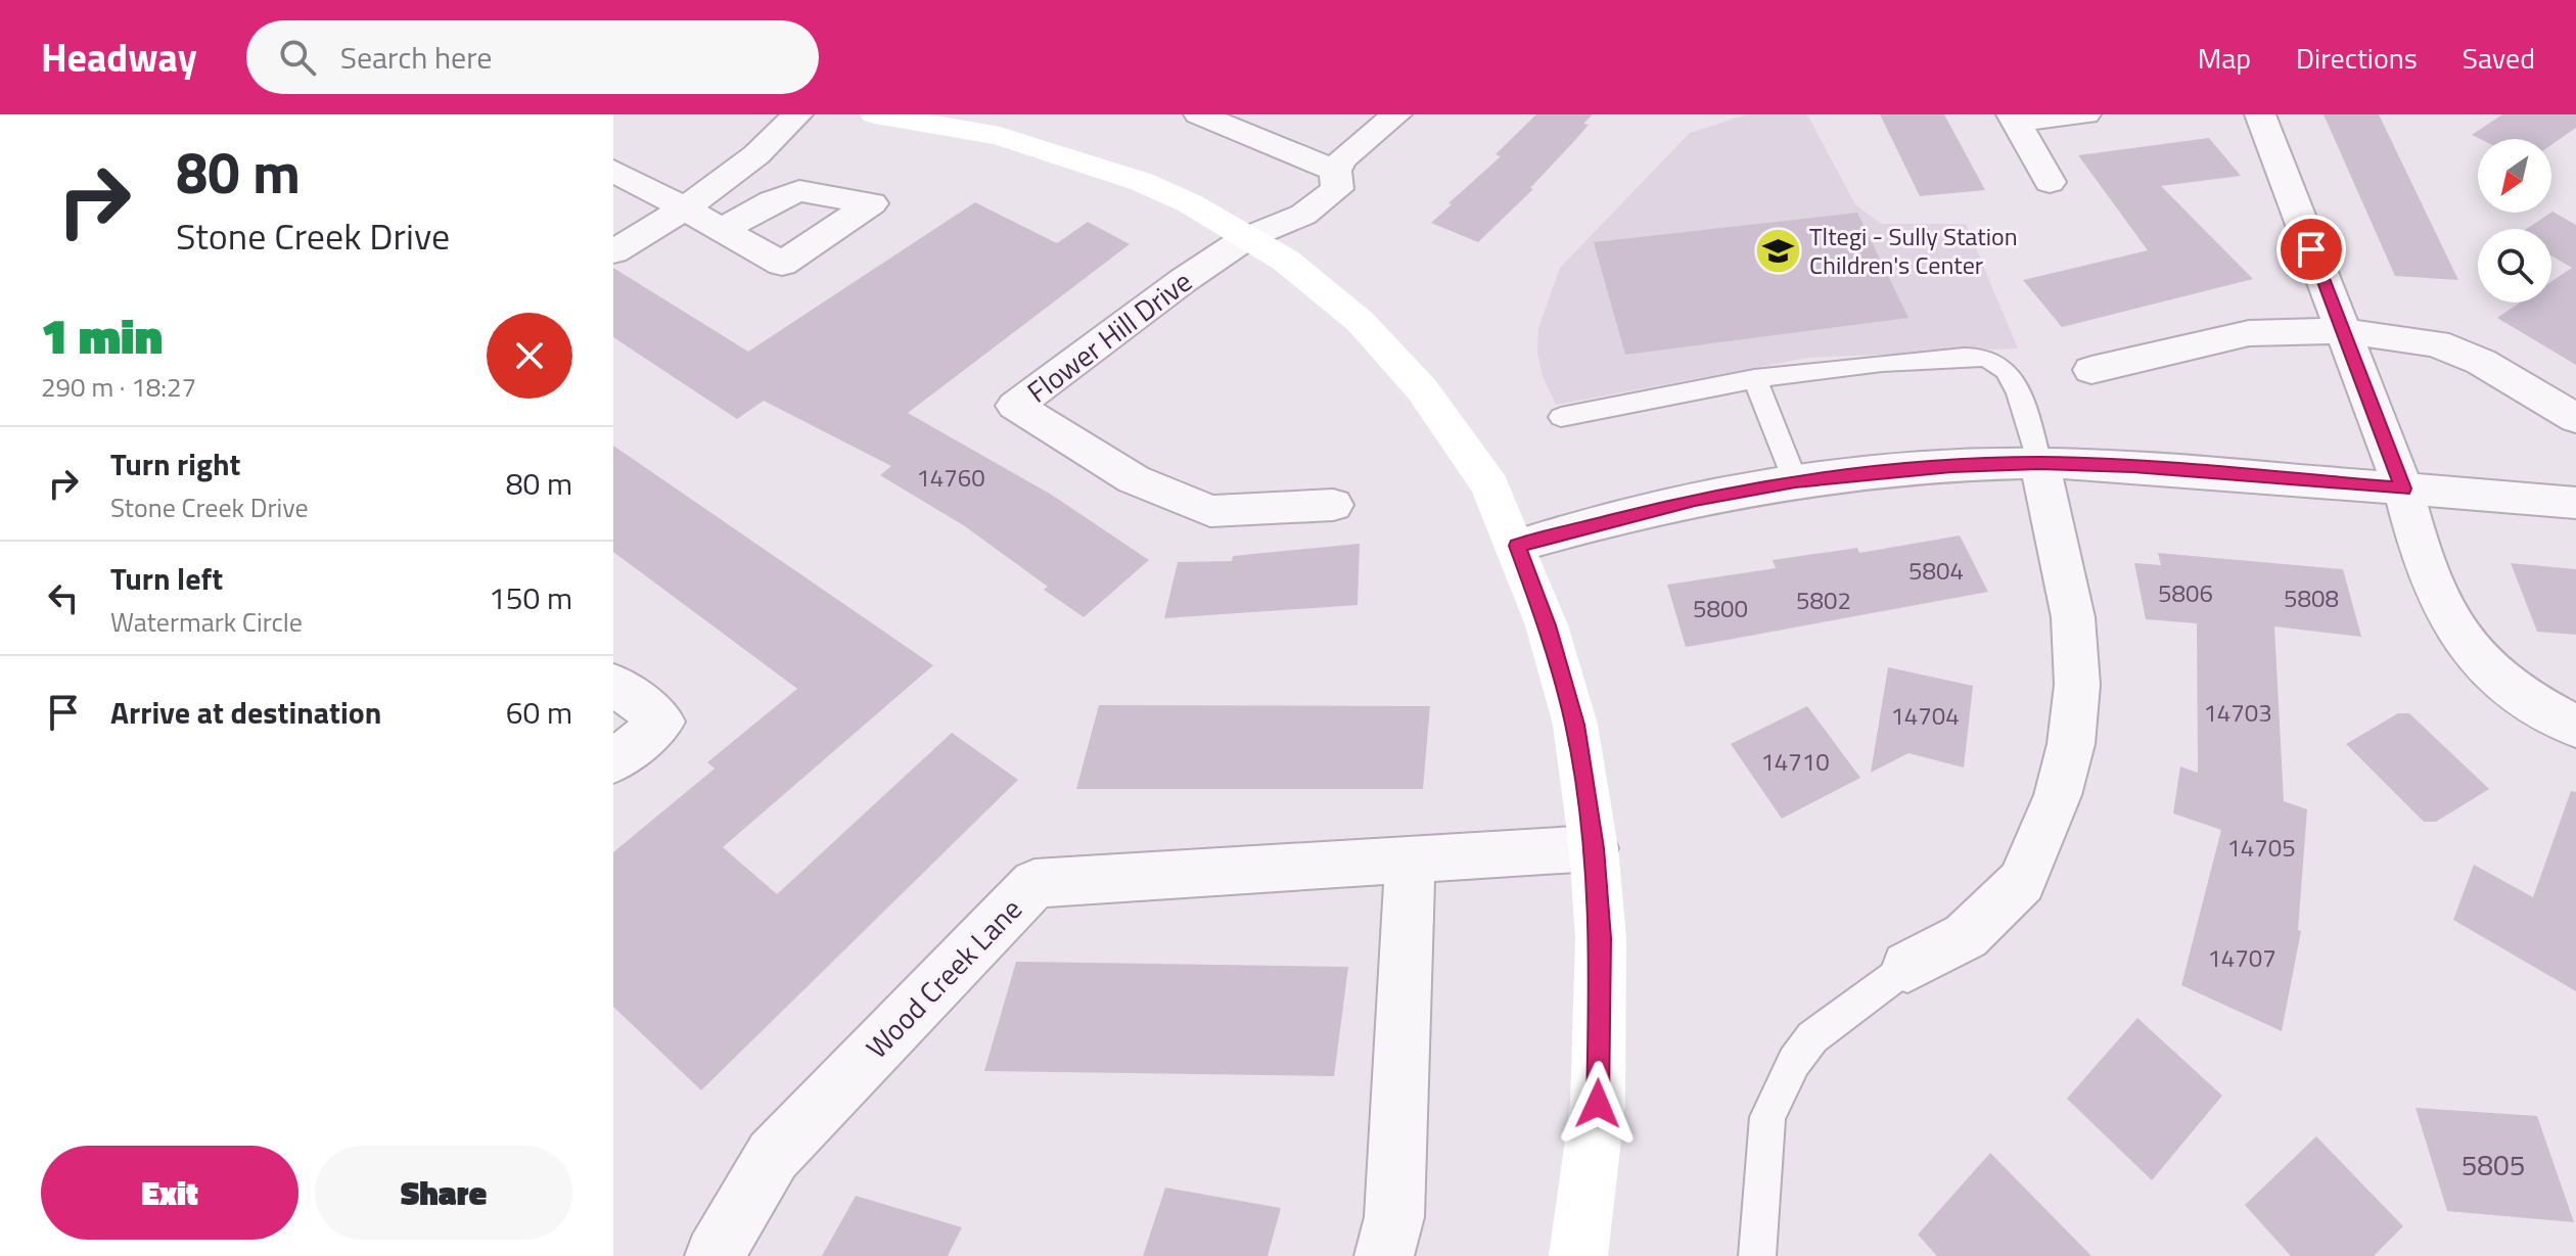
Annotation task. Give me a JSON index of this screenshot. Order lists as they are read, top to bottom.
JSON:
{
  "streets": {
    "street": ["Flower Hill Drive", "Wood Creek Lane"]
  },
  "places": {
    "school or university": ["Tltegi - Sully Station Children's Center"]
  },
  "house_numbers": [
    "14760",
    "5804",
    "5806",
    "5808",
    "5802",
    "5800",
    "14703",
    "14704",
    "14710",
    "14705",
    "14707",
    "5805"
  ],
  "north": "bottom left",
  "page": {
    "header": "Headway",
    "search": "Search here",
    "nav": ["Map", "Directions", "Saved"],
    "turn": ["80 m", "Stone Creek Drive"],
    "heading": ["1 min", "290 m · 18:27"],
    "list": [
      {
        "name": "Turn right",
        "note": "Stone Creek Drive",
        "value": "80 m"
      },
      {
        "name": "Turn left",
        "note": "Watermark Circle",
        "value": "150 m"
      },
      {
        "name": "Arrive at destination",
        "value": "60 m"
      }
    ],
    "buttons": ["Exit", "Share"]
  }
}
